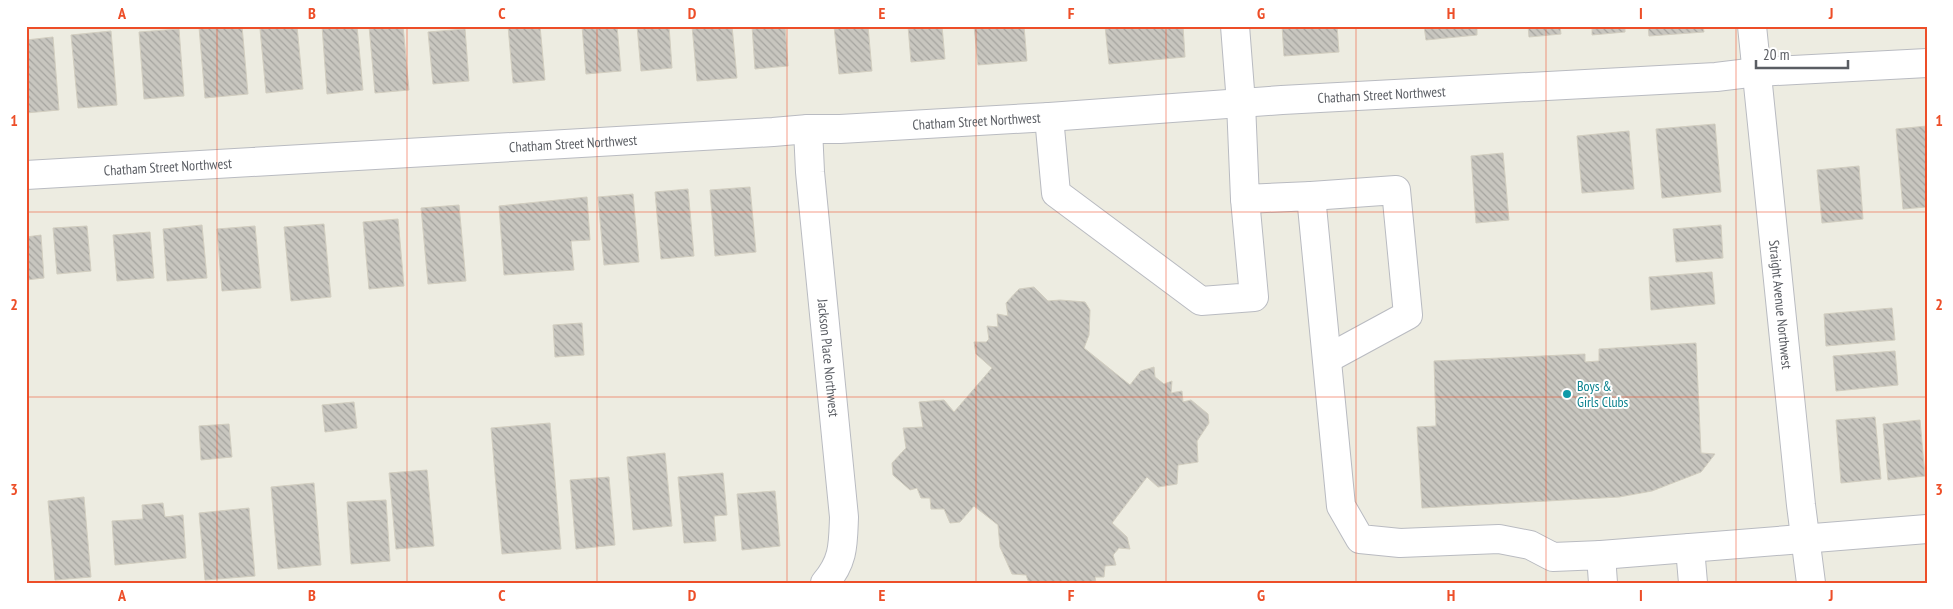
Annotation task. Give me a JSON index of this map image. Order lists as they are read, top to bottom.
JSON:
{
  "streets": {
    "street": ["Chatham Street Northwest", "Straight Avenue Northwest", "Jackson Place Northwest"]
  },
  "crossings": [
    ["Chatham Street Northwest", "Straight Avenue Northwest"],
    ["Chatham Street Northwest", "Jackson Place Northwest"]
  ],
  "places": ["Boys & Girls Clubs"],
  "scale_bar": "20 m",
  "grid": {
    "columns": [
      "A",
      "B",
      "C",
      "D",
      "E",
      "F",
      "G",
      "H",
      "I",
      "J"
    ],
    "rows": ["1", "2", "3"]
  }
}
